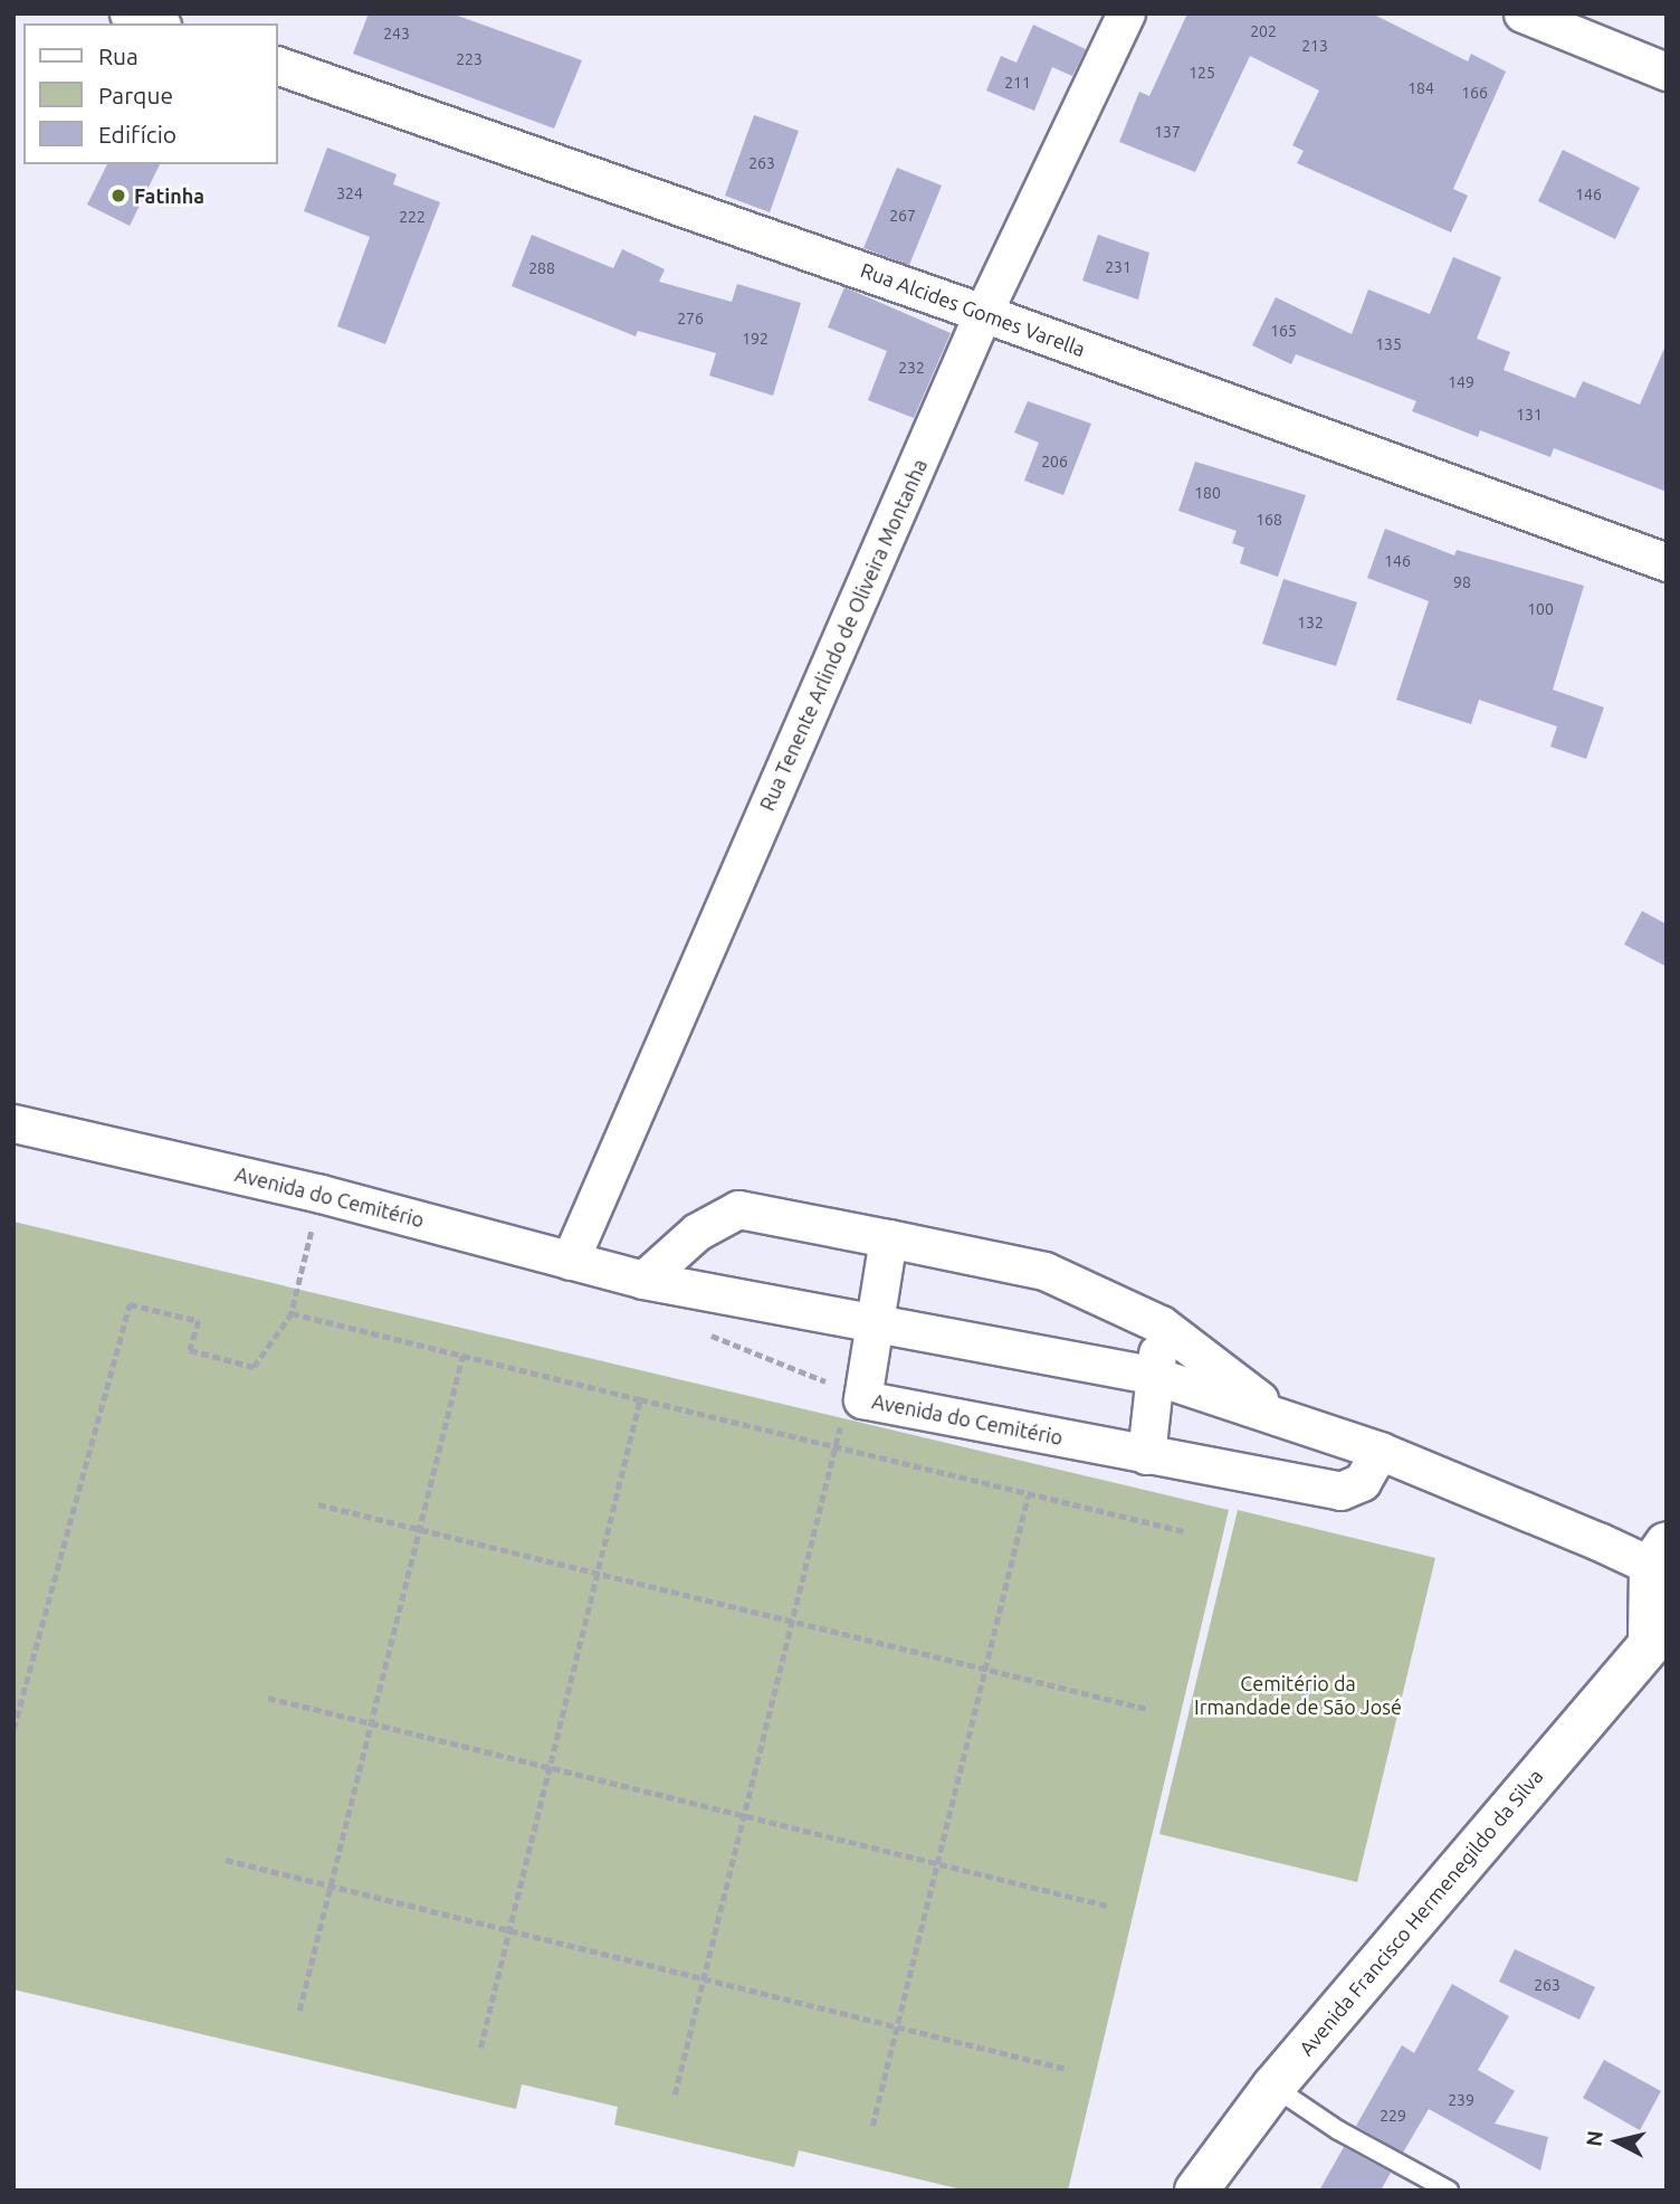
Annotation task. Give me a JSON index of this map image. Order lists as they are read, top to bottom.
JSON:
{
  "streets": {
    "main road": ["Avenida Francisco Hermenegildo da Silva"],
    "street": ["Rua Alcides Gomes Varella", "Rua Tenente Arlindo de Oliveira Montanha", "Avenida do Cemitério"]
  },
  "crossings": [
    ["Rua Alcides Gomes Varella", "Rua Tenente Arlindo de Oliveira Montanha"],
    ["Rua Tenente Arlindo de Oliveira Montanha", "Avenida do Cemitério"],
    ["Avenida do Cemitério", "Avenida Francisco Hermenegildo da Silva"]
  ],
  "parks": ["Cemitério da Irmandade de São José"],
  "places": ["Fatinha"],
  "house_numbers": [
    "202",
    "243",
    "213",
    "223",
    "125",
    "211",
    "184",
    "166",
    "137",
    "263",
    "324",
    "146",
    "267",
    "222",
    "231",
    "288",
    "276",
    "165",
    "192",
    "135",
    "232",
    "149",
    "131",
    "206",
    "180",
    "168",
    "146",
    "98",
    "100",
    "132",
    "263",
    "239",
    "229"
  ],
  "legend": ["Rua", "Parque", "Edifício"],
  "north": "left"
}
